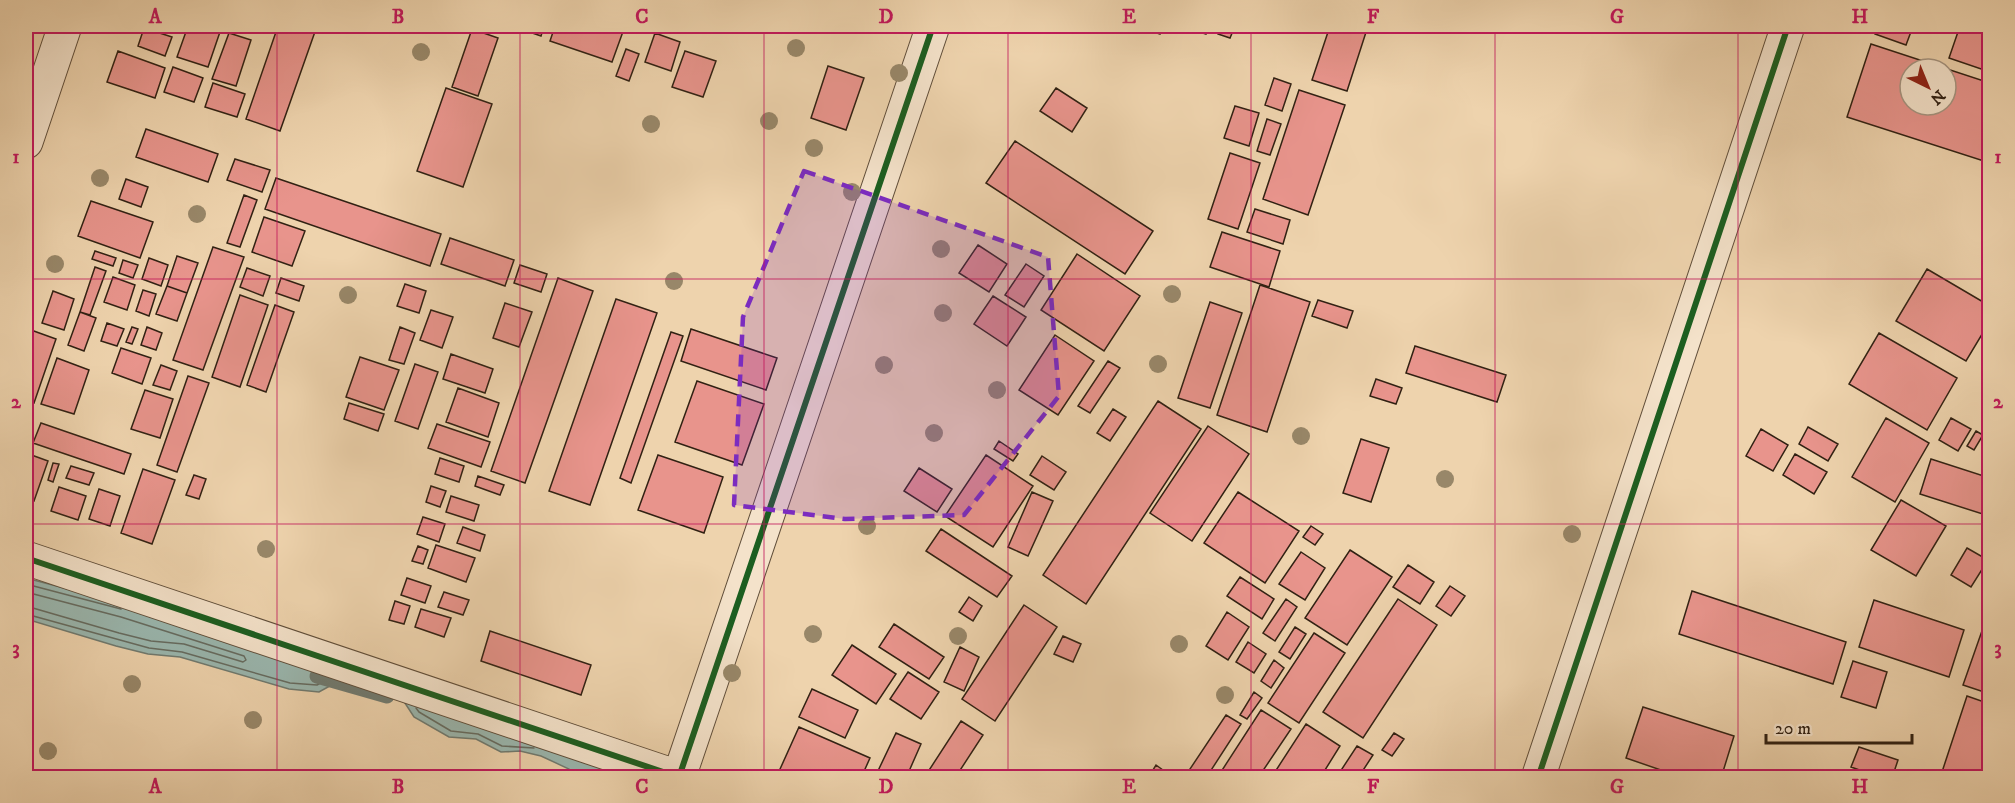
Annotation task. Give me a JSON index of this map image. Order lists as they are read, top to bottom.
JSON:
{
  "scale_bar": "20 m",
  "north": "bottom right",
  "grid": {
    "columns": [
      "A",
      "B",
      "C",
      "D",
      "E",
      "F",
      "G",
      "H"
    ],
    "rows": ["1", "2", "3"]
  }
}
